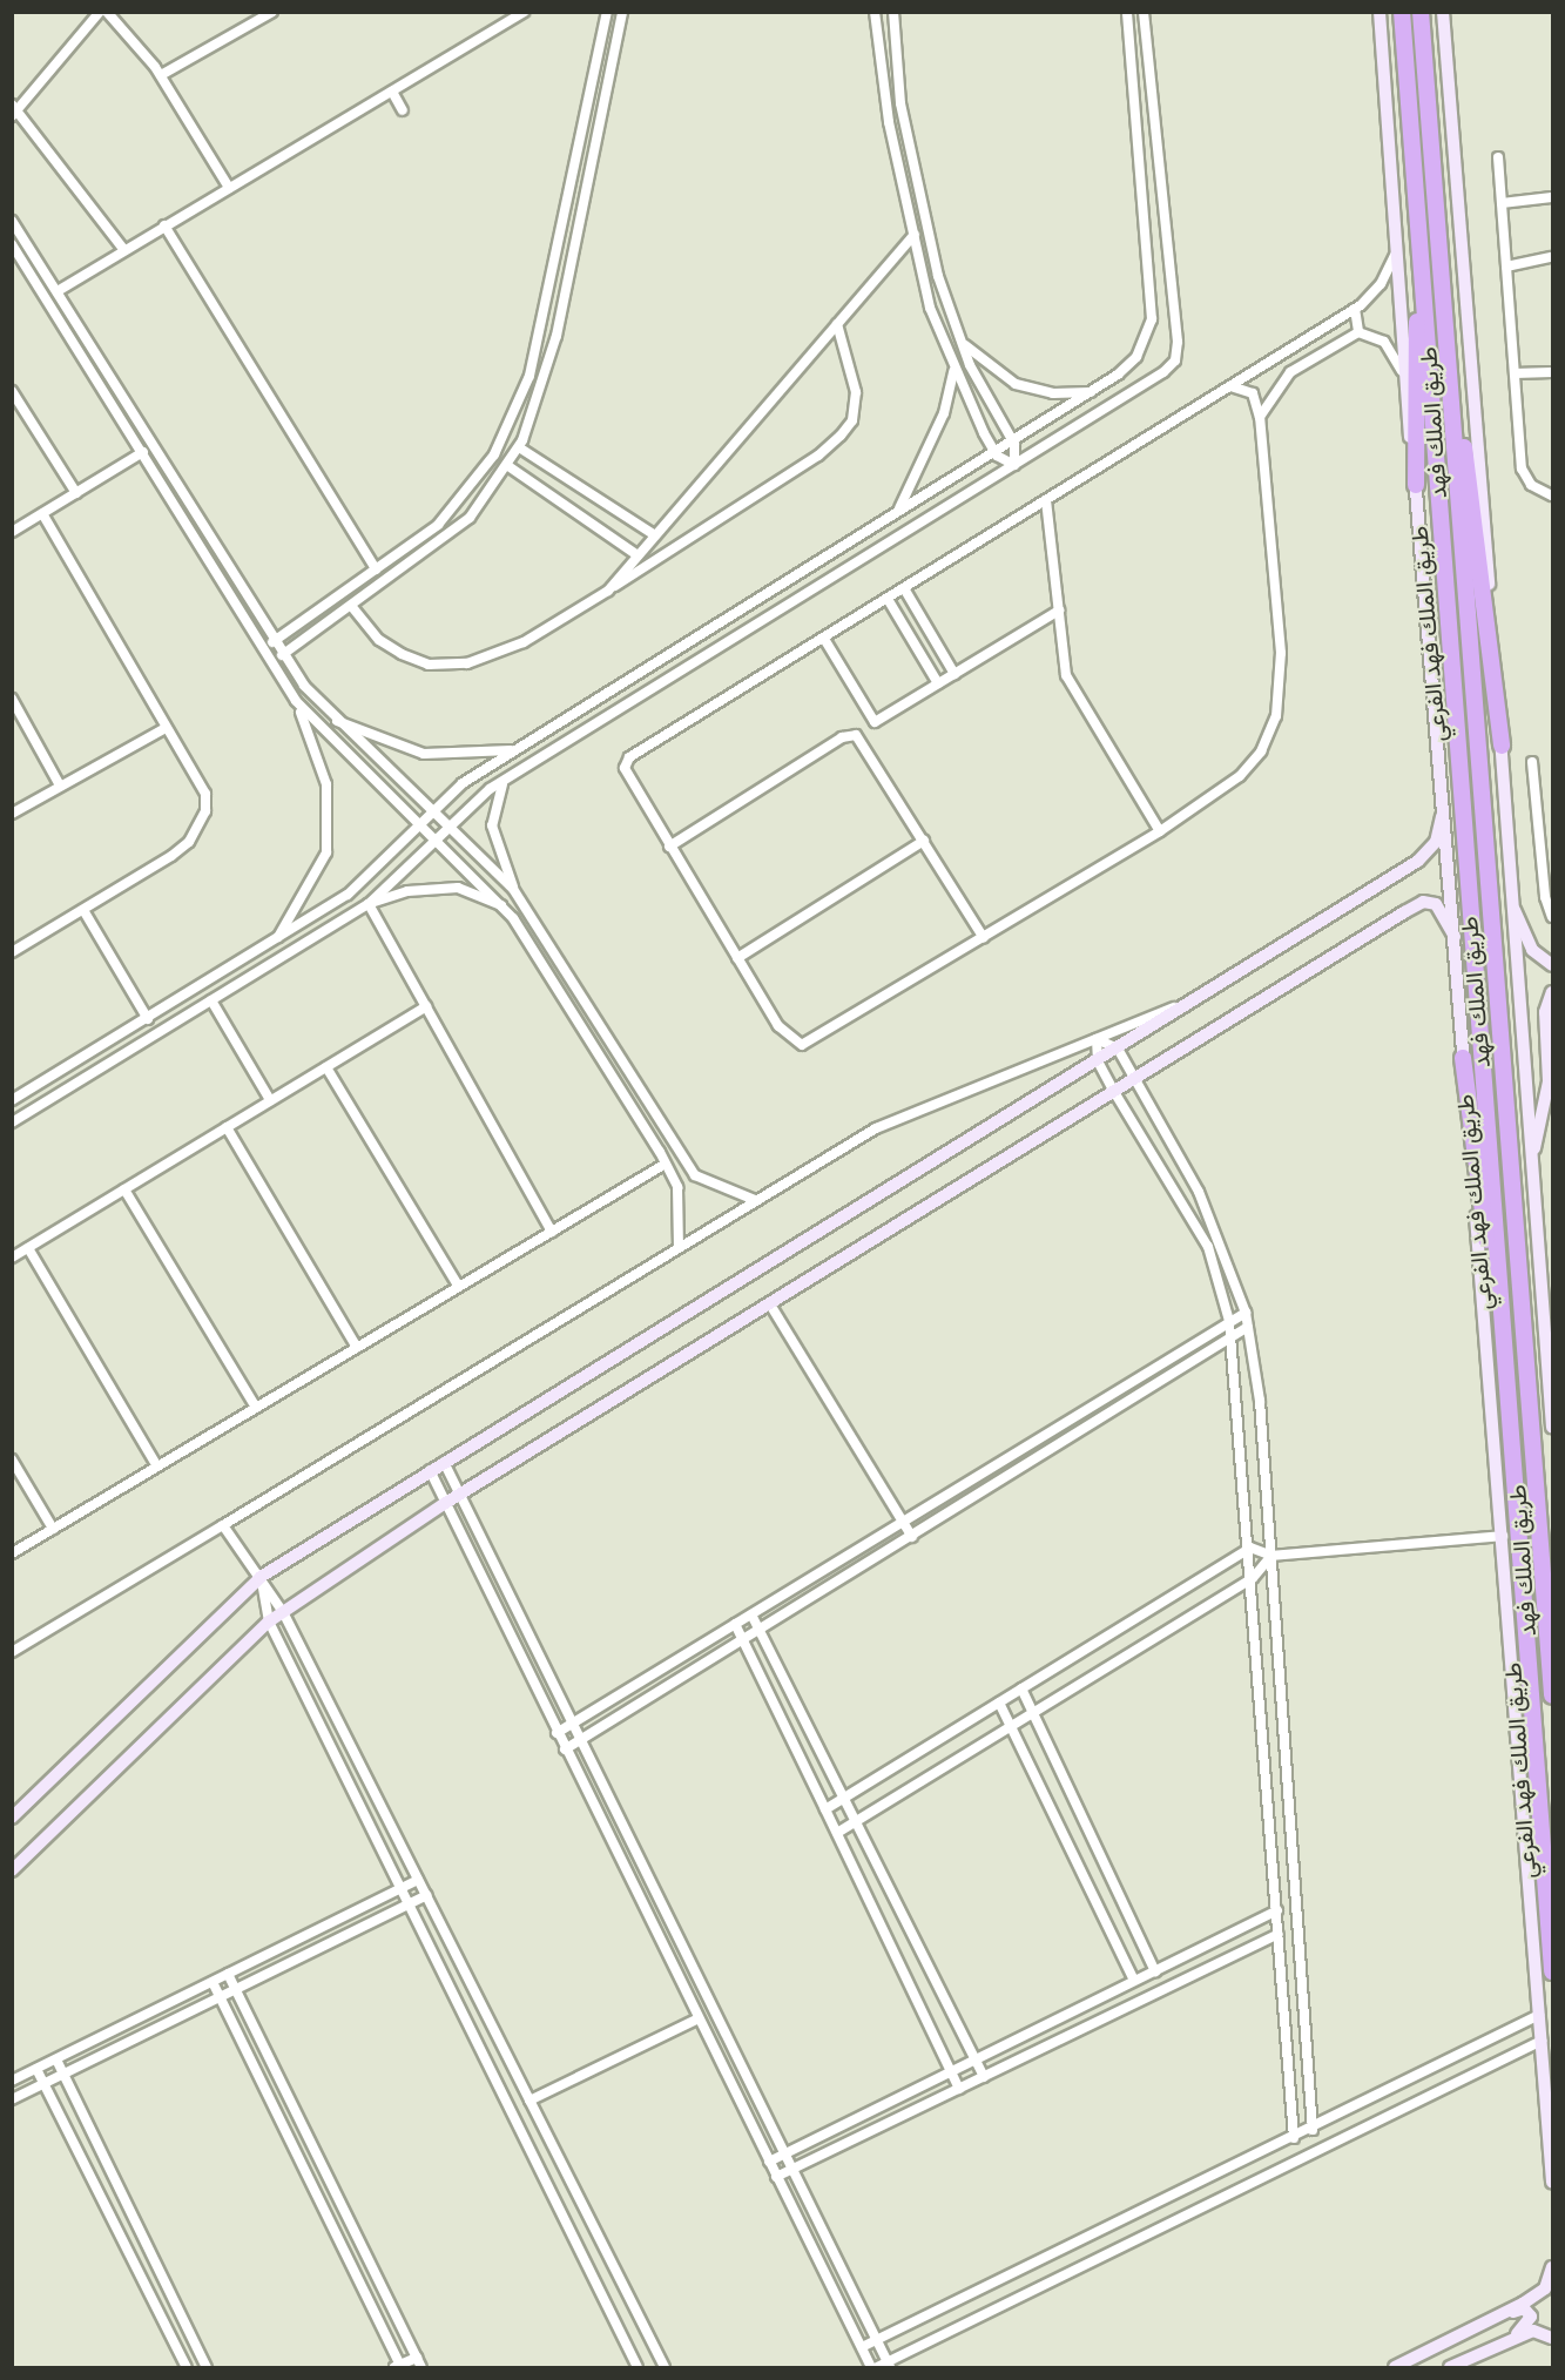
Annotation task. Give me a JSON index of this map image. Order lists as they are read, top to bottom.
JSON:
{
  "streets": {
    "highway": ["طريق الملك فهد"],
    "main road": ["طريق الملك فهد الفرعي"]
  }
}
